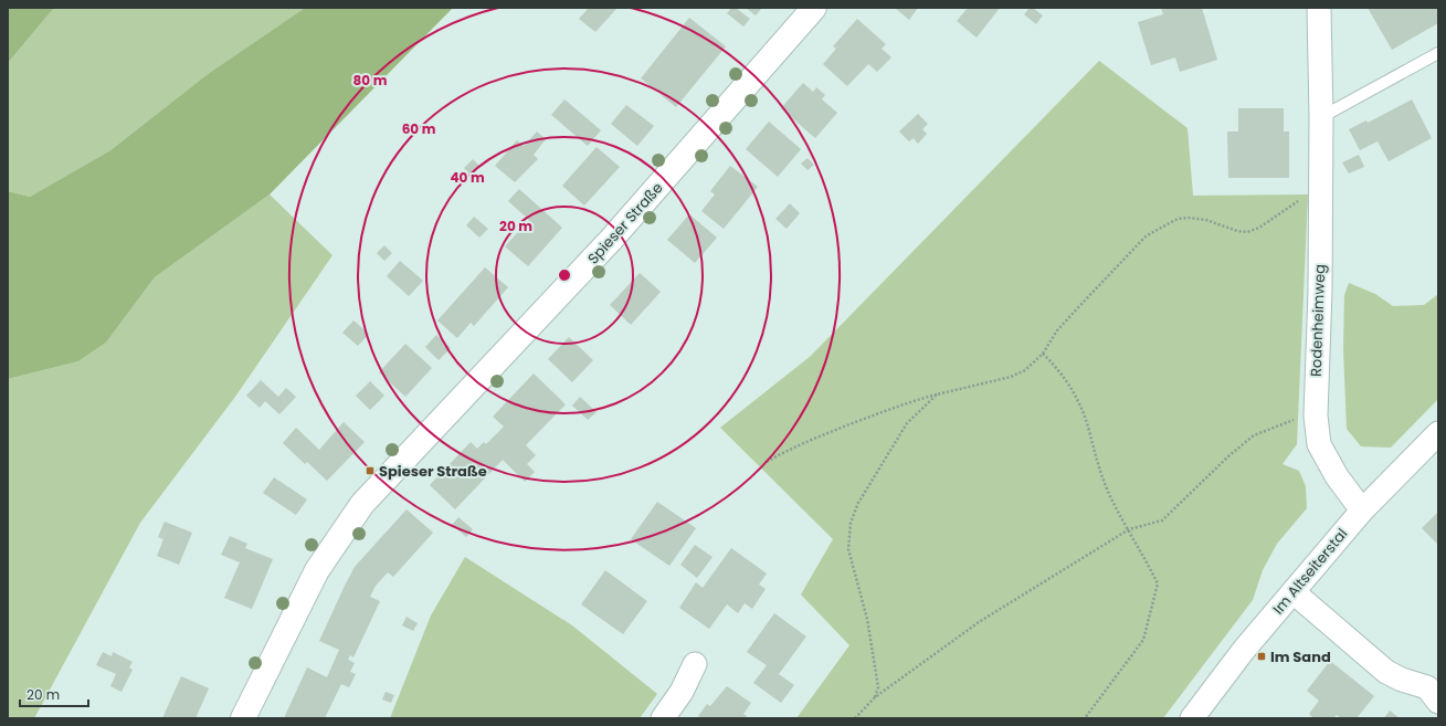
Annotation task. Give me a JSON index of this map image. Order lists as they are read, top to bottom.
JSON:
{
  "streets": {
    "street": ["Spieser Straße", "Rodenheimweg", "Im Altseiterstal"]
  },
  "crossings": [
    ["Rodenheimweg", "Im Altseiterstal"]
  ],
  "places": {
    "transit": ["Spieser Straße", "Im Sand"]
  },
  "scale_bar": "20 m",
  "rings": [
    "80 m",
    "60 m",
    "40 m",
    "20 m"
  ]
}
